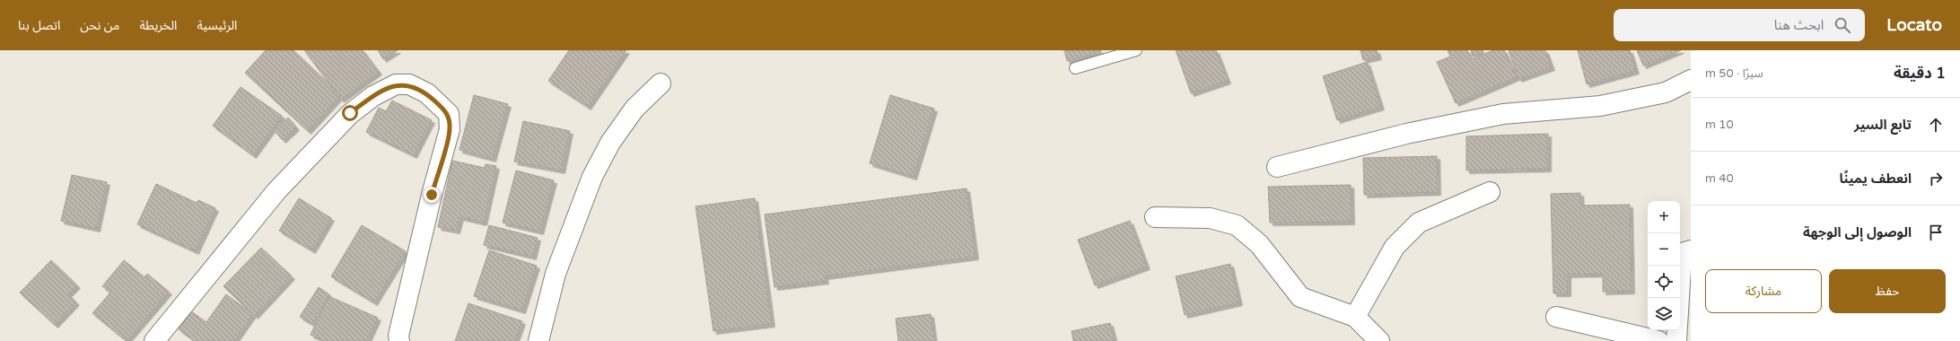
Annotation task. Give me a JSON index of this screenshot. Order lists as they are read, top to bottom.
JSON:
{
  "page": {
    "header": "Locato",
    "search": "ابحث هنا",
    "nav": [
      "الرئيسية",
      "الخريطة",
      "من نحن",
      "اتصل بنا"
    ],
    "heading": ["1 دقيقة", "سيرًا · 50 m"],
    "list": [
      ["تابع السير", "10 m"],
      ["انعطف يمينًا", "40 m"],
      "الوصول إلى الوجهة"
    ],
    "map_buttons": ["+", "−"],
    "buttons": ["حفظ", "مشاركة"]
  }
}
